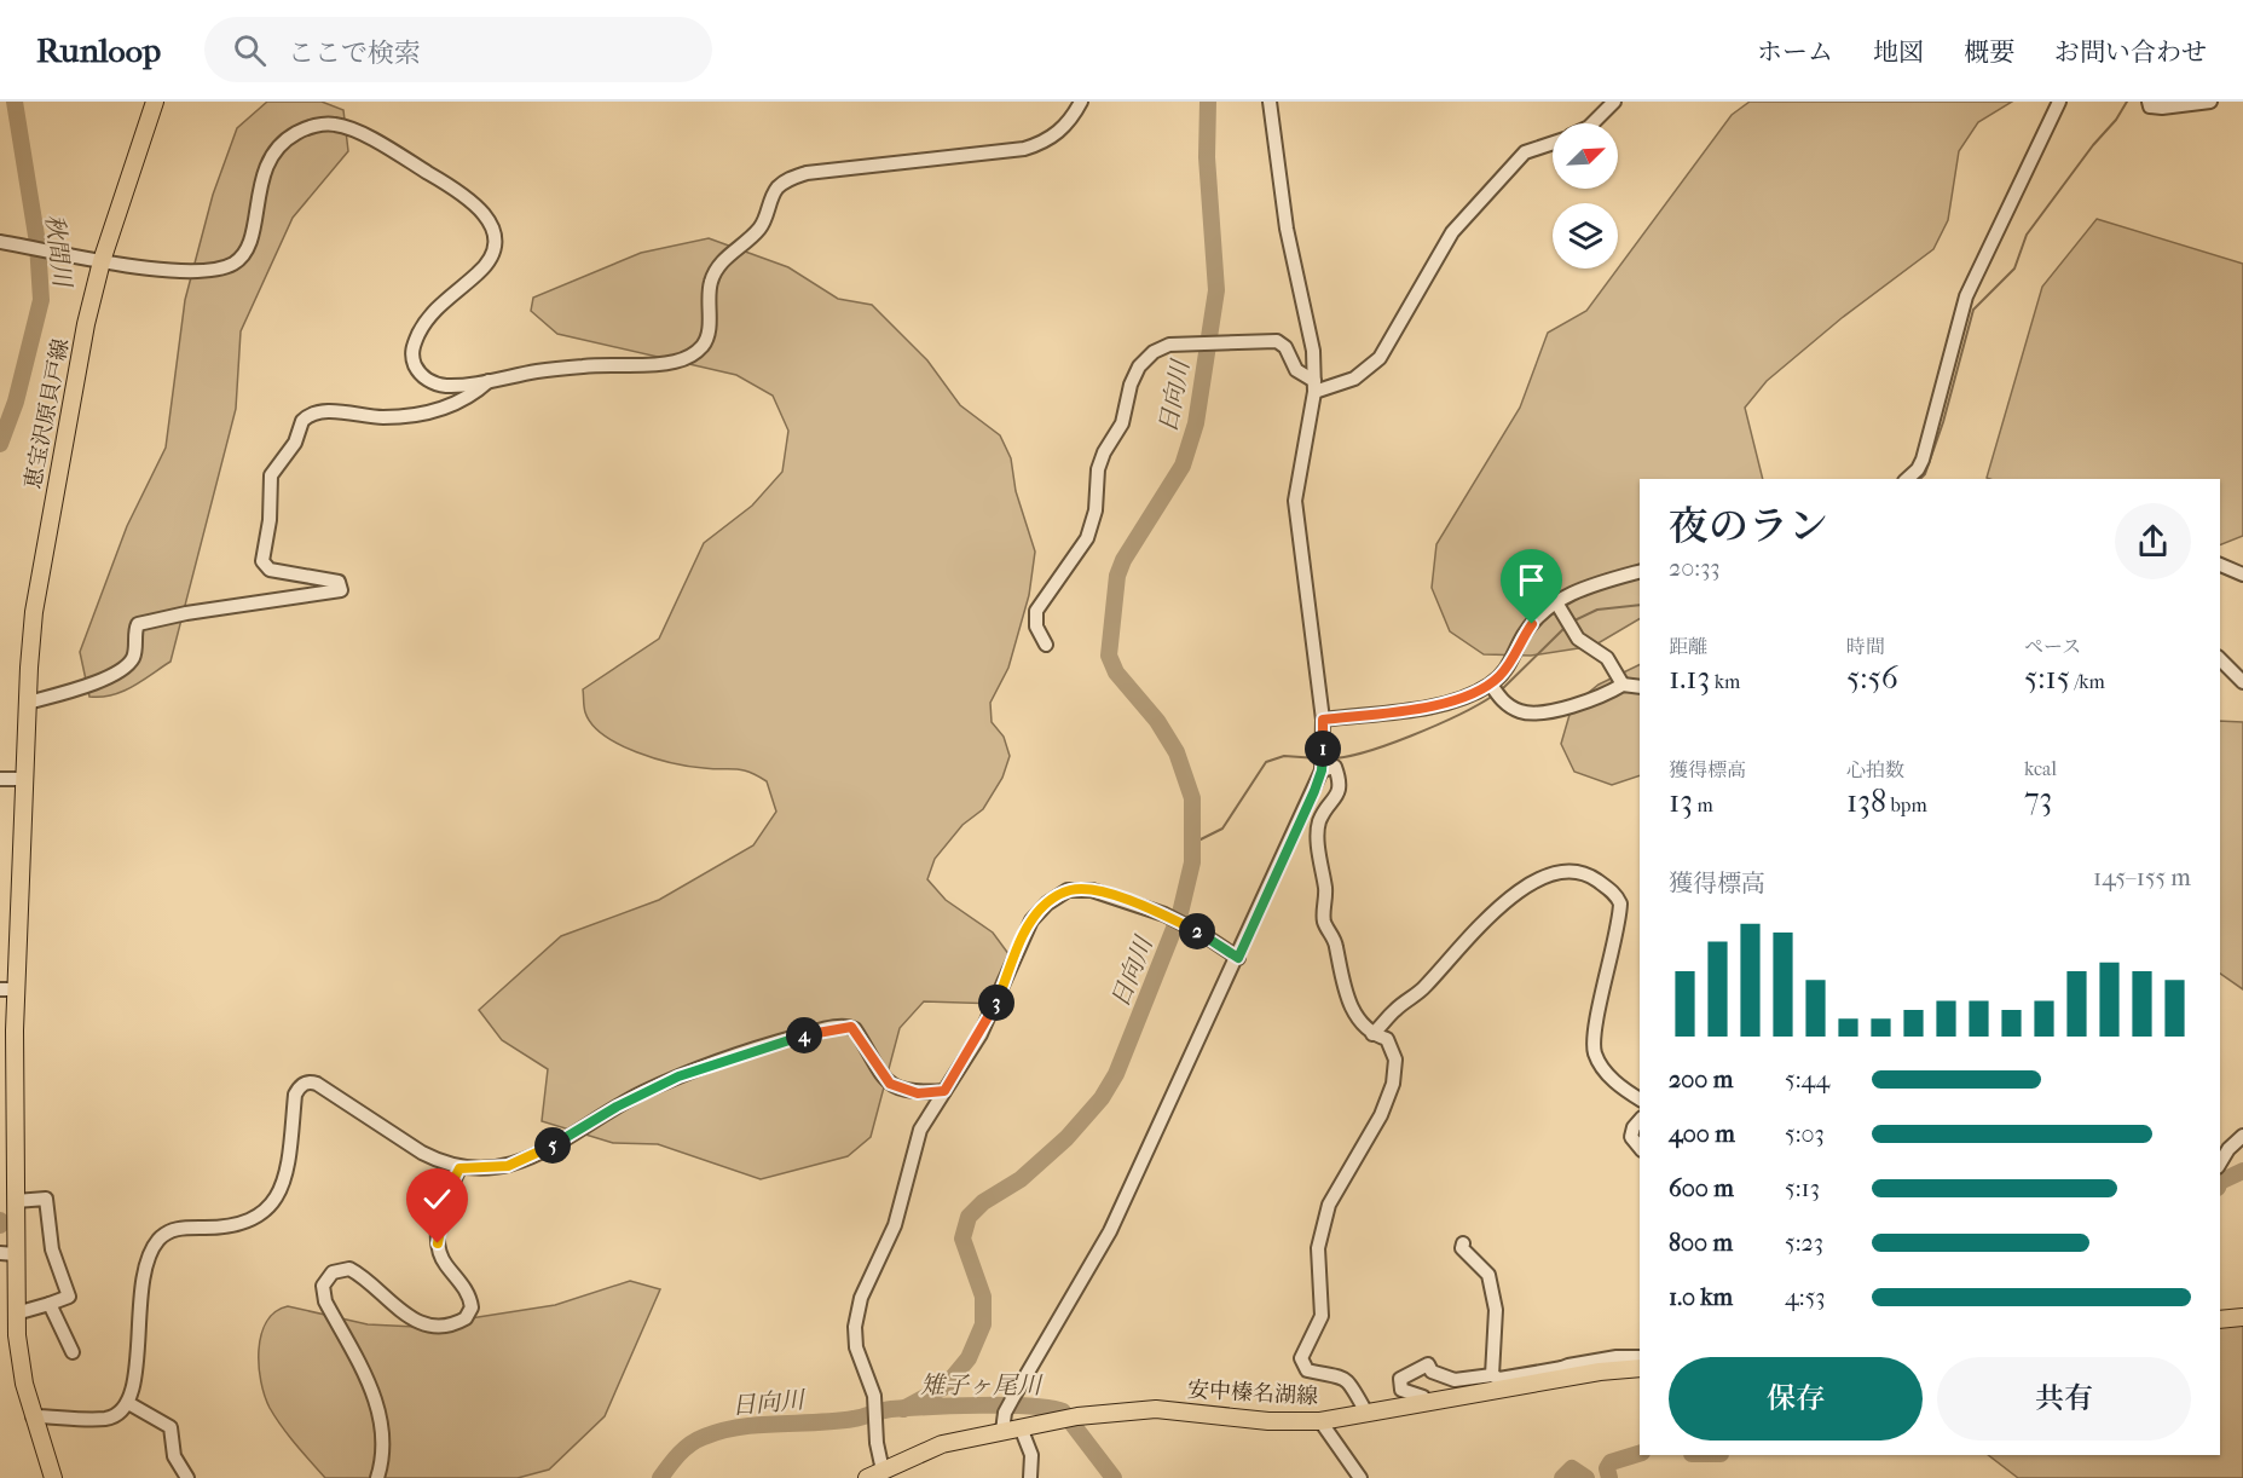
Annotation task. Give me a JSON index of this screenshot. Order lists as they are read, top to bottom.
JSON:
{
  "streets": {
    "main road": ["恵宝沢原貝戸線", "安中榛名湖線"]
  },
  "water": ["秋間川", "日向川", "雉子ヶ尾川"],
  "north": "top right",
  "page": {
    "header": "Runloop",
    "search": "ここで検索",
    "nav": [
      "ホーム",
      "地図",
      "概要",
      "お問い合わせ"
    ],
    "heading": ["夜のラン", "20:33"],
    "stats": [
      ["距離", "1.13 km"],
      ["時間", "5:56"],
      ["ペース", "5:15 /km"],
      ["獲得標高", "13 m"],
      ["心拍数", "138 bpm"],
      ["kcal", "73"]
    ],
    "pins": [
      "1",
      "2",
      "3",
      "4",
      "5"
    ],
    "chart": ["獲得標高", "145–155 m"],
    "list": [
      {
        "name": "200 m",
        "note": "5:44"
      },
      {
        "name": "400 m",
        "note": "5:03"
      },
      {
        "name": "600 m",
        "note": "5:13"
      },
      {
        "name": "800 m",
        "note": "5:23"
      },
      {
        "name": "1.0 km",
        "note": "4:53"
      }
    ],
    "buttons": ["保存", "共有"]
  }
}
